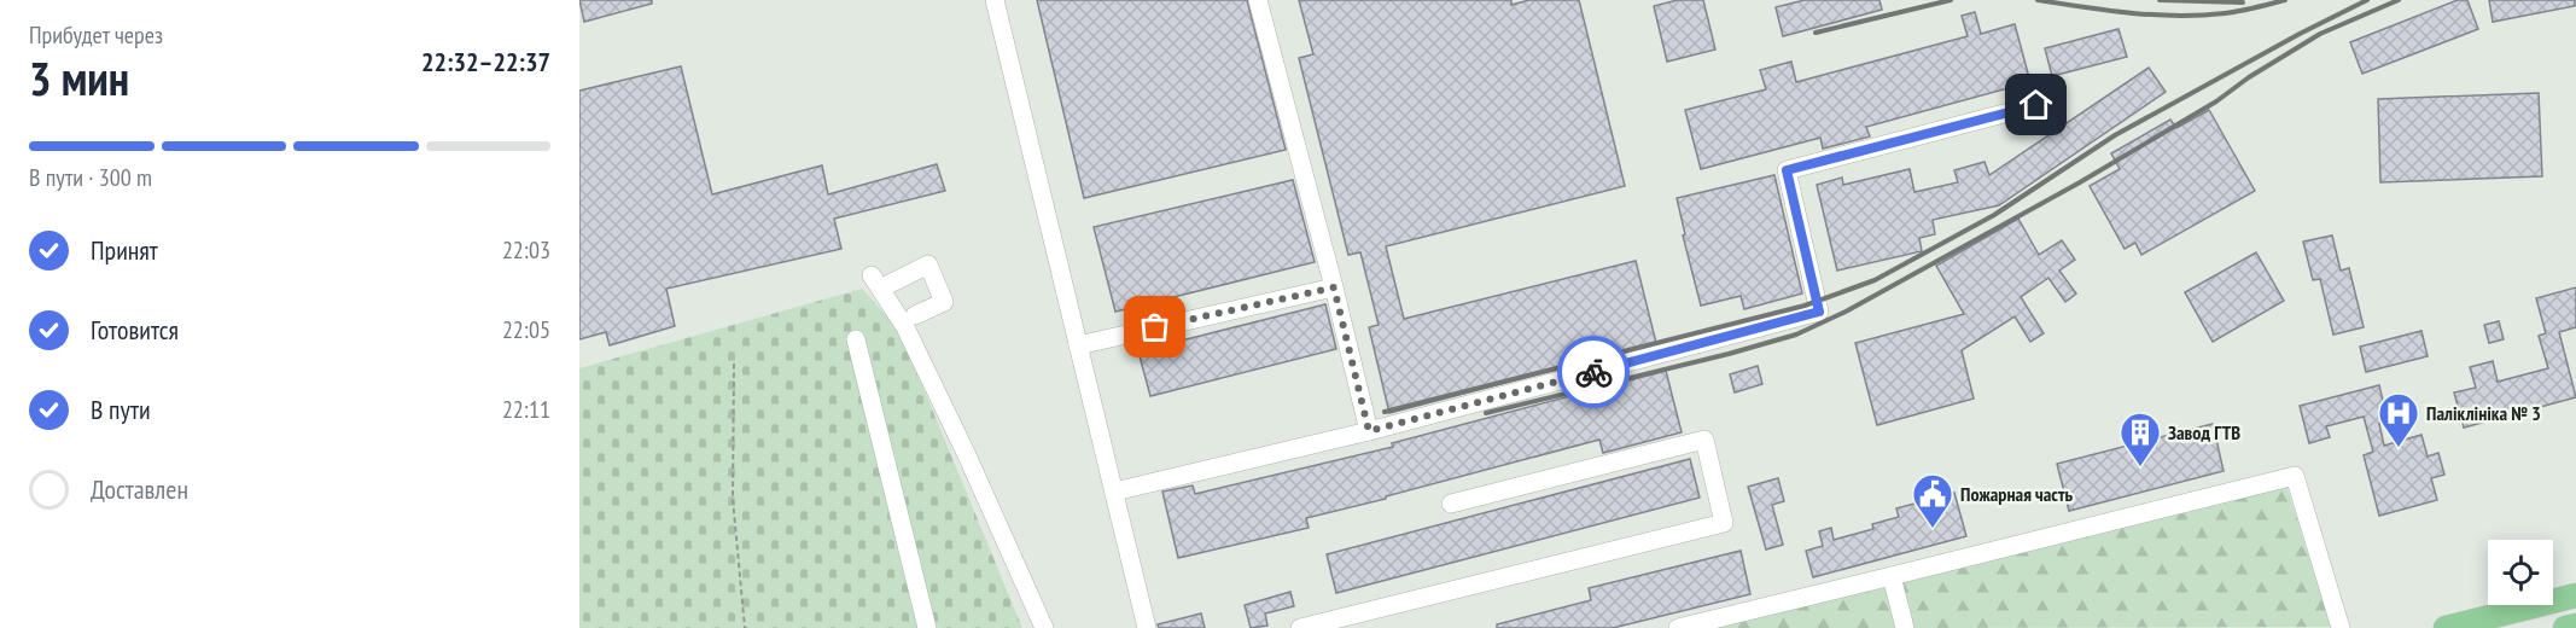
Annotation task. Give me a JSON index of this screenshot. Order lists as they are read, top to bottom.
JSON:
{
  "places": {
    "hospital": ["Паліклініка № 3"],
    "building": ["Завод ГТВ"],
    "public building": ["Пожарная часть"]
  },
  "page": {
    "heading": ["3 мин", "Прибудет через", "22:32–22:37"],
    "bar": "В пути · 300 m",
    "list": [
      ["Принят", "22:03"],
      ["Готовится", "22:05"],
      ["В пути", "22:11"],
      "Доставлен"
    ]
  }
}
